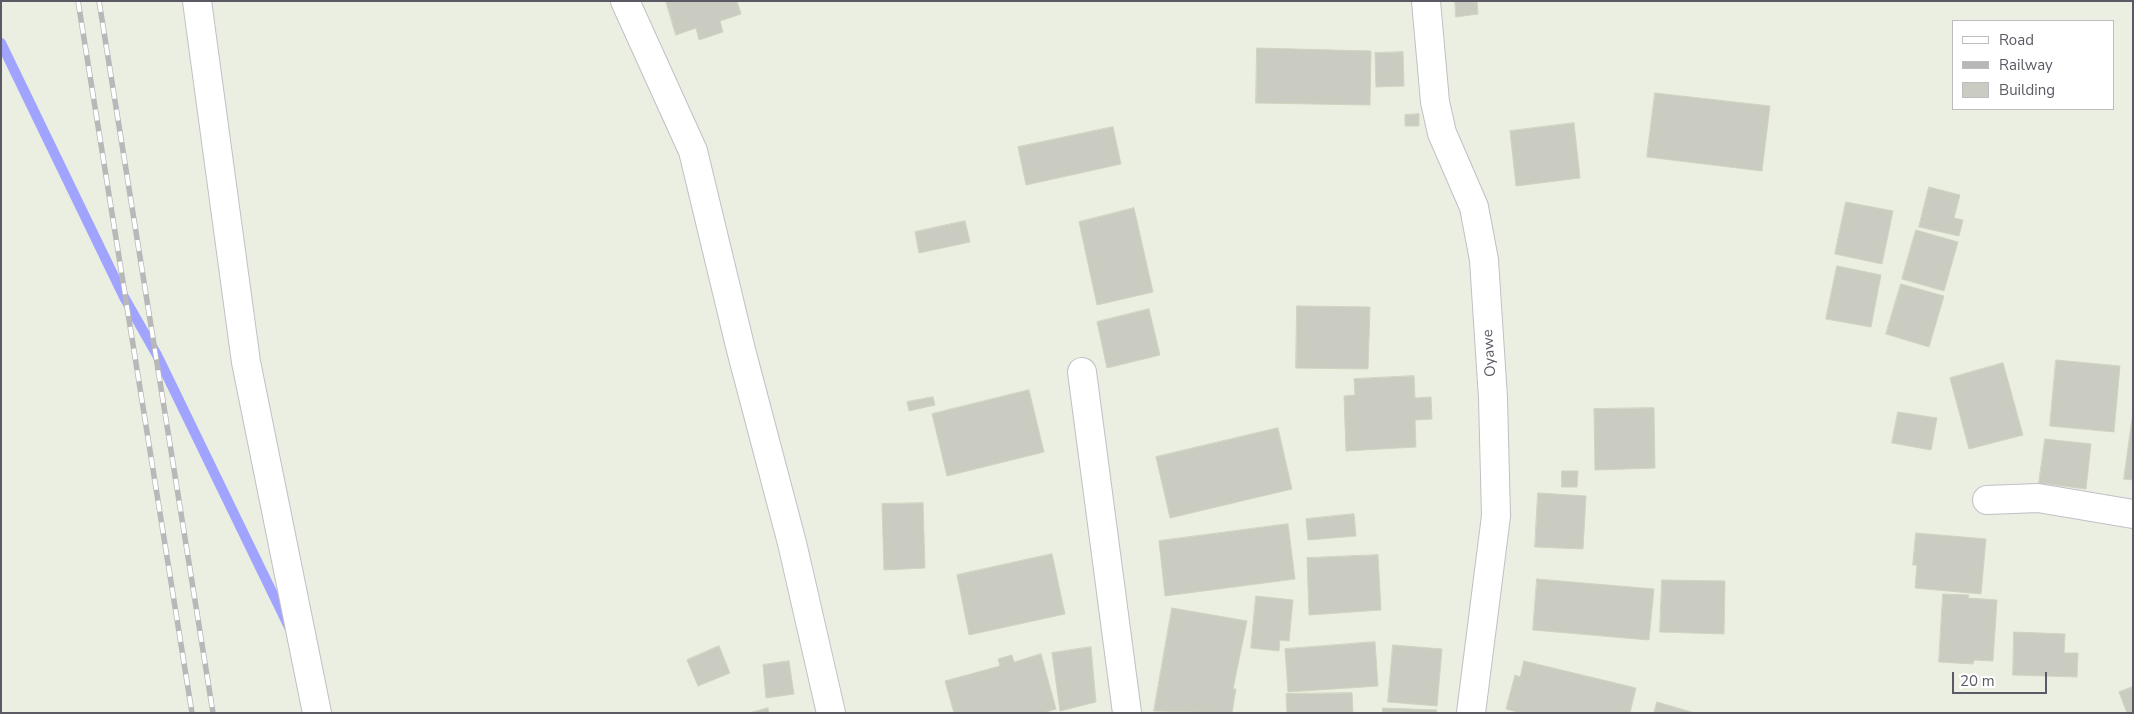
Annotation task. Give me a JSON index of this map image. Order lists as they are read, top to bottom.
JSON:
{
  "streets": {
    "street": ["Oyawe"]
  },
  "legend": ["Road", "Railway", "Building"],
  "scale_bar": "20 m"
}
